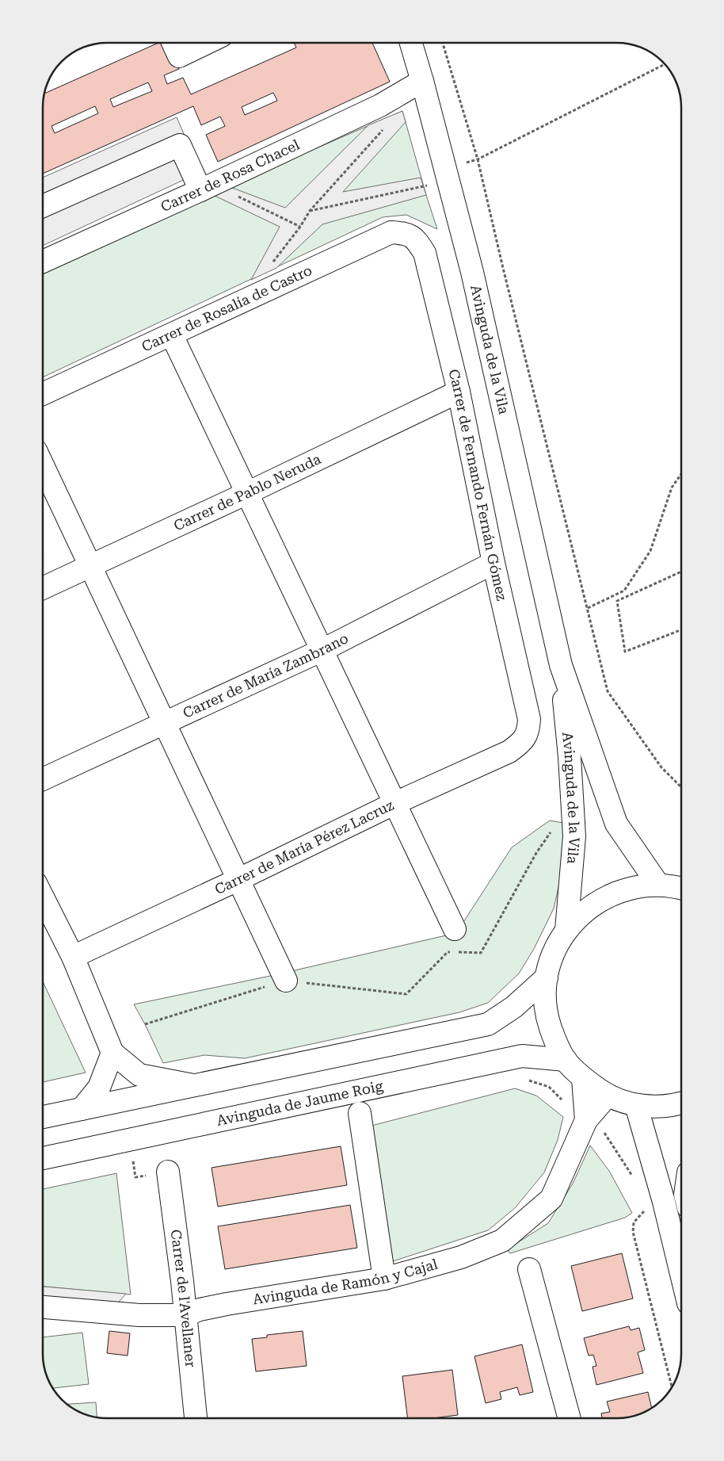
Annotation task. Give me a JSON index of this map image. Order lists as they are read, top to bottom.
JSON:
{
  "streets": {
    "street": [
      "Carrer de Rosa Chacel",
      "Carrer de Rosalía de Castro",
      "Avinguda de la Vila",
      "Carrer de Fernando Fernán Gómez",
      "Carrer de Pablo Neruda",
      "Carrer de María Zambrano",
      "Carrer de María Pérez Lacruz",
      "Avinguda de Jaume Roig",
      "Avinguda de Ramón y Cajal",
      "Carrer de l'Avellaner"
    ]
  },
  "crossings": [
    ["Carrer de Rosa Chacel", "Avinguda de la Vila"],
    ["Carrer de Rosalía de Castro", "Carrer de Fernando Fernán Gómez"],
    ["Carrer de Fernando Fernán Gómez", "Carrer de Pablo Neruda"],
    ["Carrer de Fernando Fernán Gómez", "Carrer de María Zambrano"],
    ["Carrer de Fernando Fernán Gómez", "Carrer de María Pérez Lacruz"],
    ["Avinguda de Ramón y Cajal", "Carrer de l'Avellaner"]
  ]
}
